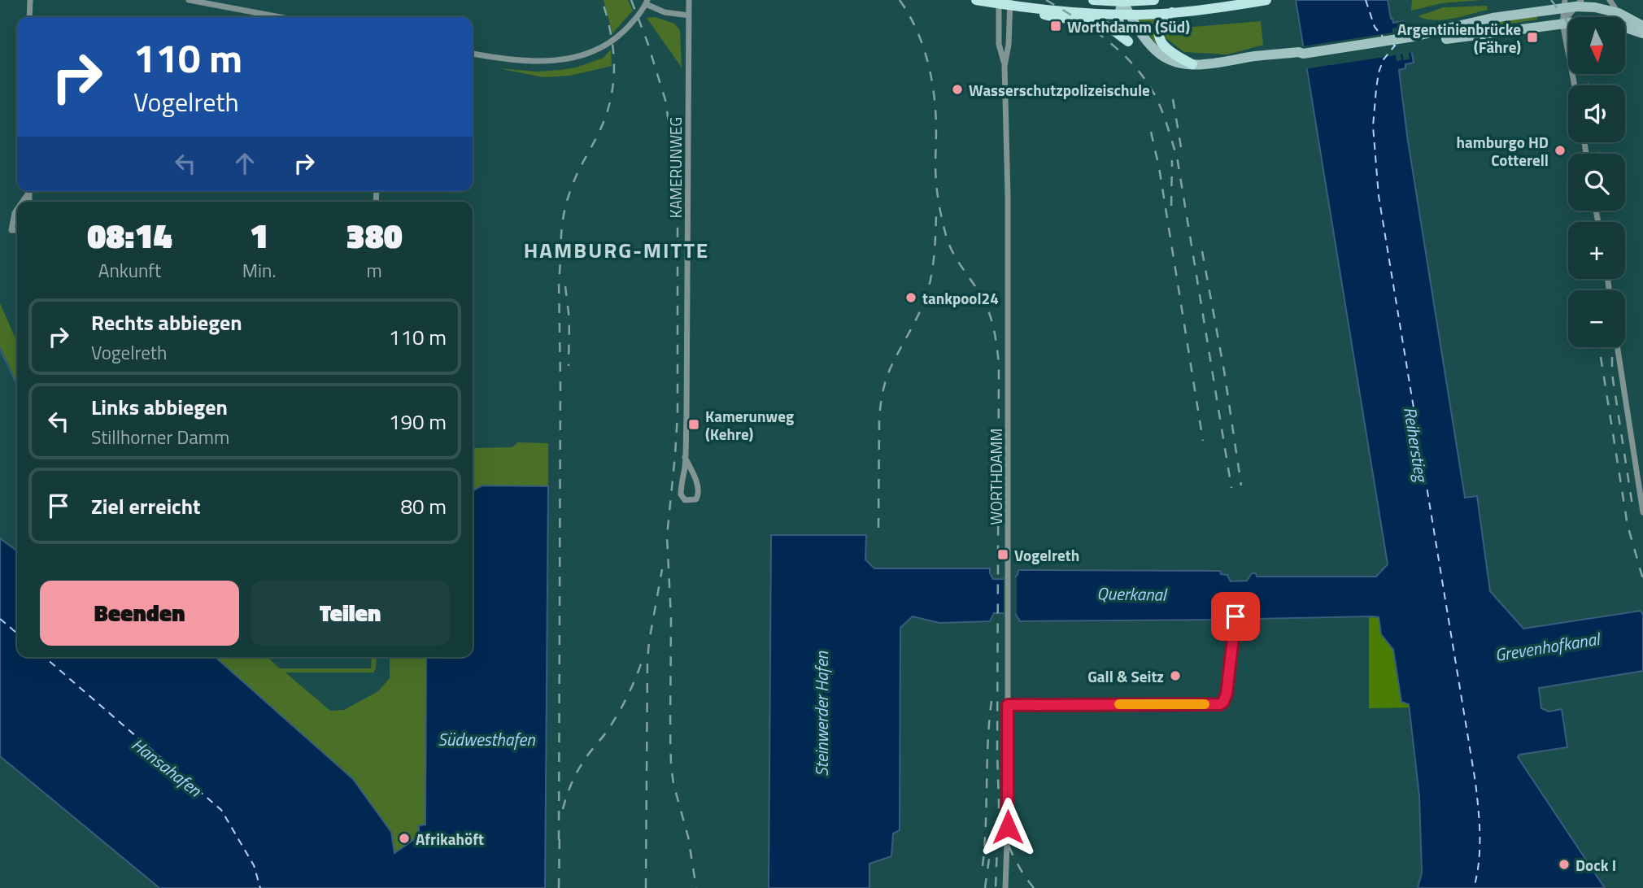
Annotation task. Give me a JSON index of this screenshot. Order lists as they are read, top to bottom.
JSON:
{
  "streets": {
    "street": ["KAMERUNWEG", "WORTHDAMM"]
  },
  "districts": ["HAMBURG-MITTE"],
  "water": [
    "Reiherstieg",
    "Querkanal",
    "Grevenhofkanal",
    "Steinwerder Hafen",
    "Südwesthafen",
    "Hansahafen"
  ],
  "places": {
    "transit": [
      "Worthdamm (Süd)",
      "Argentinienbrücke (Fähre)",
      "Kamerunweg (Kehre)",
      "Vogelreth"
    ],
    "other": [
      "Wasserschutzpolizeischule",
      "hamburgo HD Cotterell",
      "tankpool24",
      "Gall & Seitz",
      "Afrikahöft",
      "Dock I"
    ]
  },
  "north": "bottom",
  "page": {
    "map_buttons": ["+", "−"],
    "turn": ["110 m", "Vogelreth"],
    "eta": [
      "08:14",
      "Ankunft",
      "1",
      "Min.",
      "380",
      "m"
    ],
    "list": [
      {
        "name": "Rechts abbiegen",
        "note": "Vogelreth",
        "value": "110 m"
      },
      {
        "name": "Links abbiegen",
        "note": "Stillhorner Damm",
        "value": "190 m"
      },
      {
        "name": "Ziel erreicht",
        "value": "80 m"
      }
    ],
    "buttons": ["Beenden", "Teilen"]
  }
}
